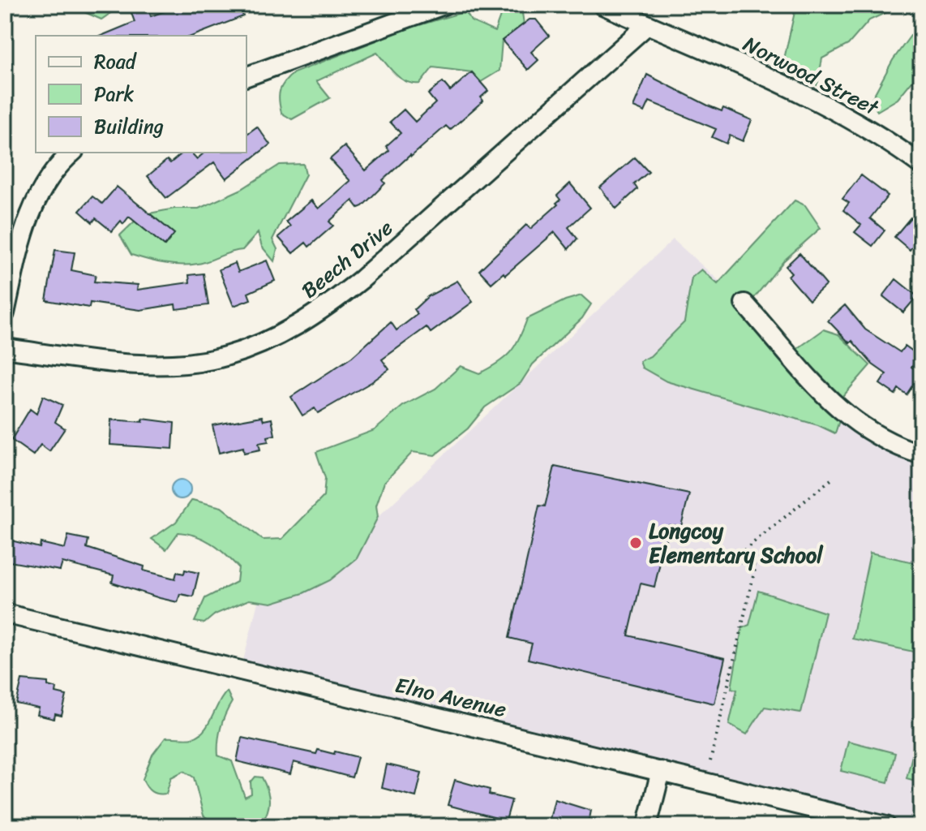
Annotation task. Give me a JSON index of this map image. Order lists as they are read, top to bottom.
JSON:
{
  "streets": {
    "street": ["Norwood Street", "Beech Drive", "Elno Avenue"]
  },
  "crossings": [
    ["Norwood Street", "Beech Drive"]
  ],
  "places": ["Longcoy Elementary School"],
  "legend": ["Road", "Park", "Building"]
}
